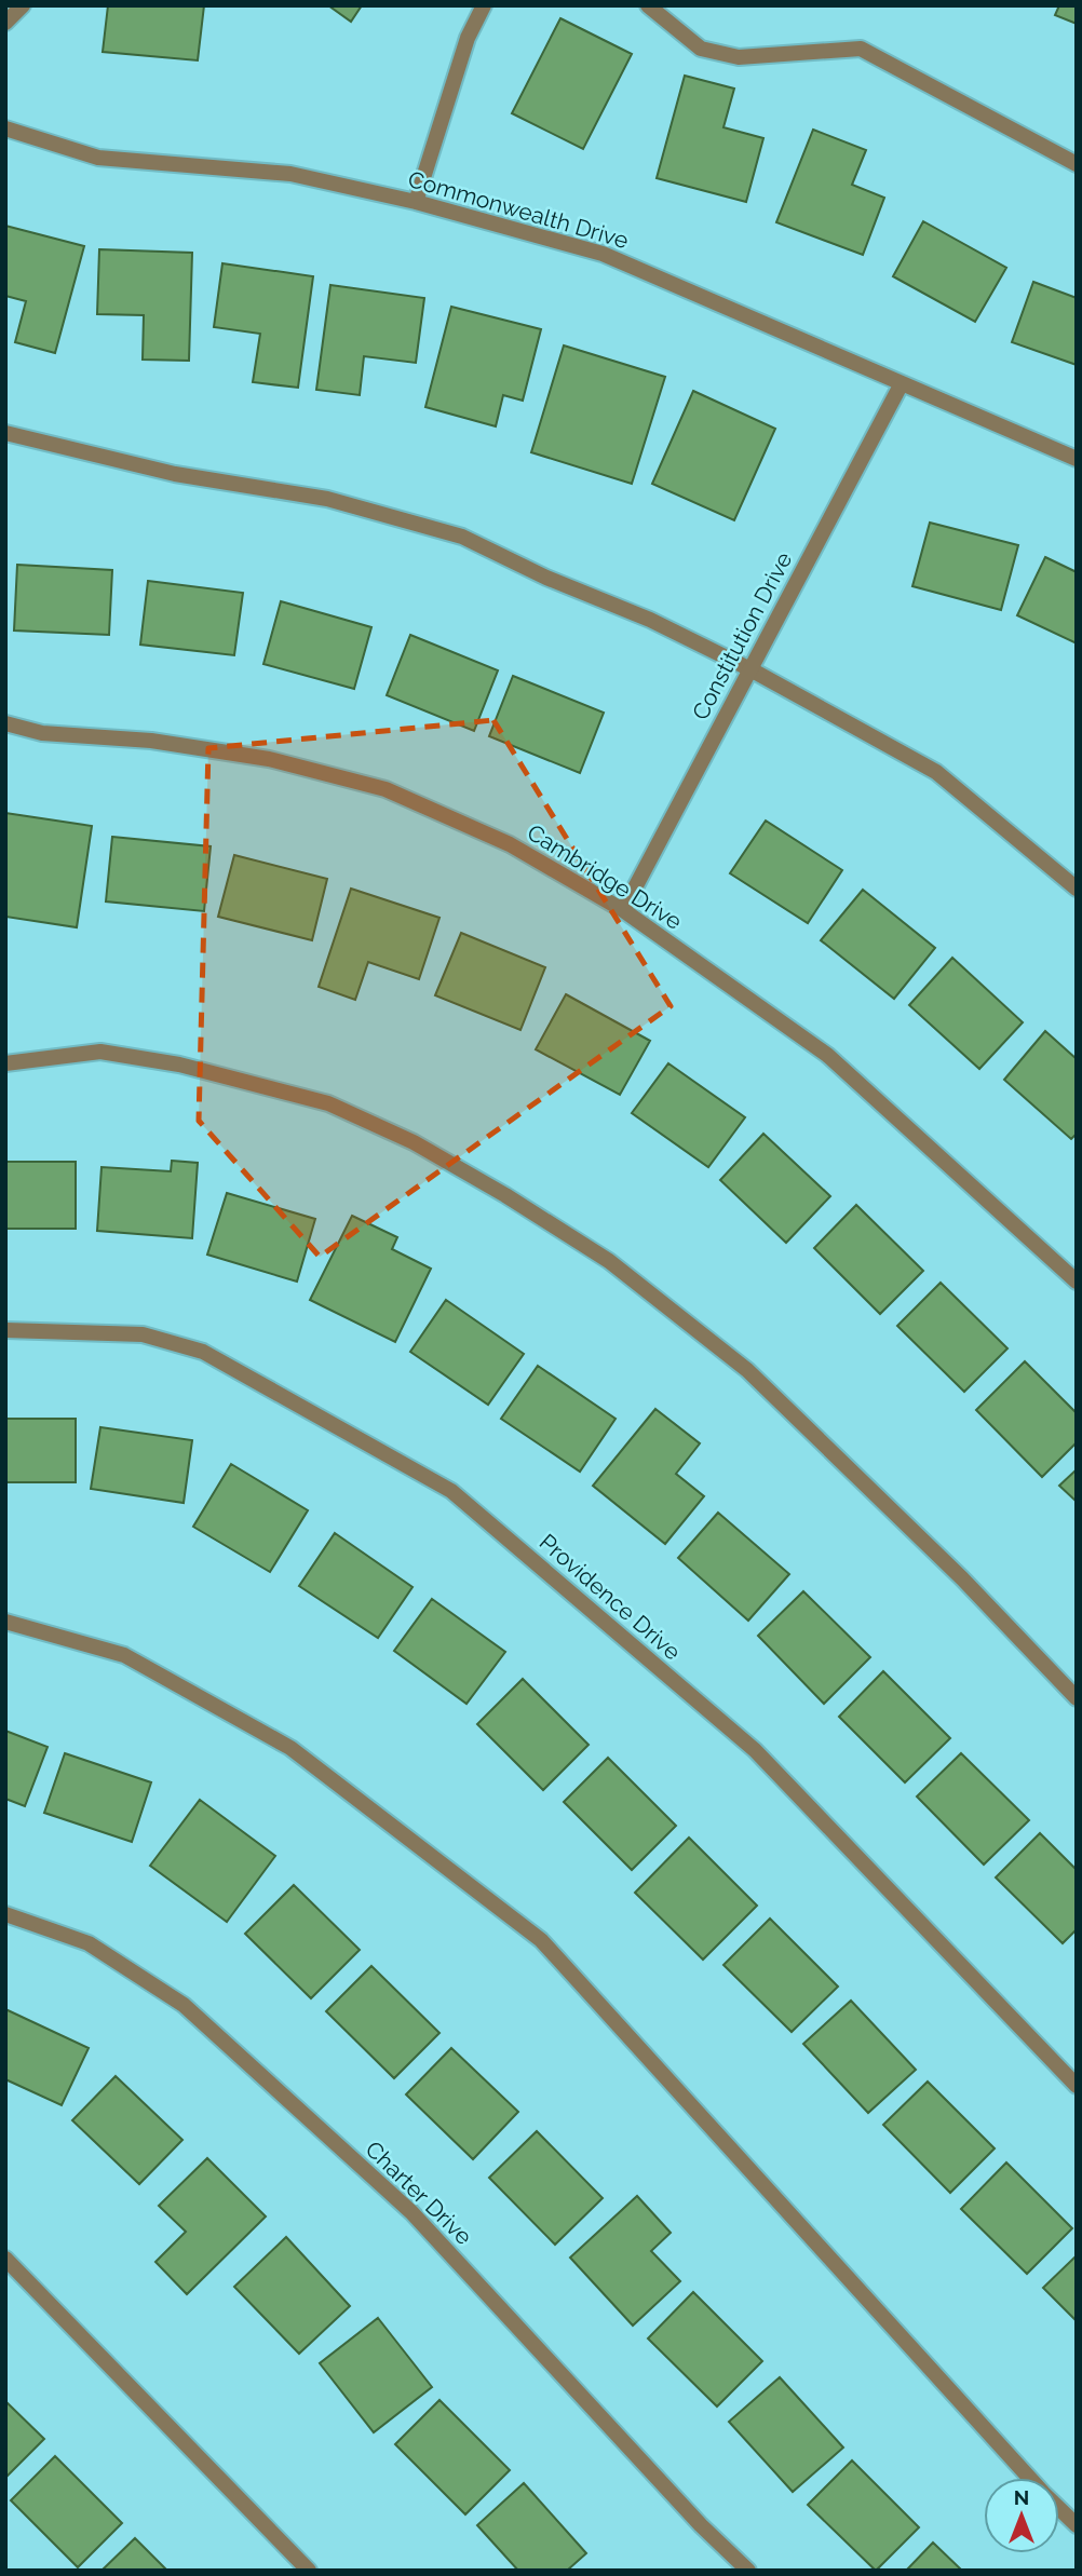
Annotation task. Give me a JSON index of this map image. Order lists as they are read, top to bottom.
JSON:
{
  "streets": {
    "street": [
      "Commonwealth Drive",
      "Constitution Drive",
      "Cambridge Drive",
      "Providence Drive",
      "Charter Drive"
    ]
  },
  "crossings": [
    ["Commonwealth Drive", "Constitution Drive"],
    ["Constitution Drive", "Cambridge Drive"]
  ],
  "north": "top"
}
